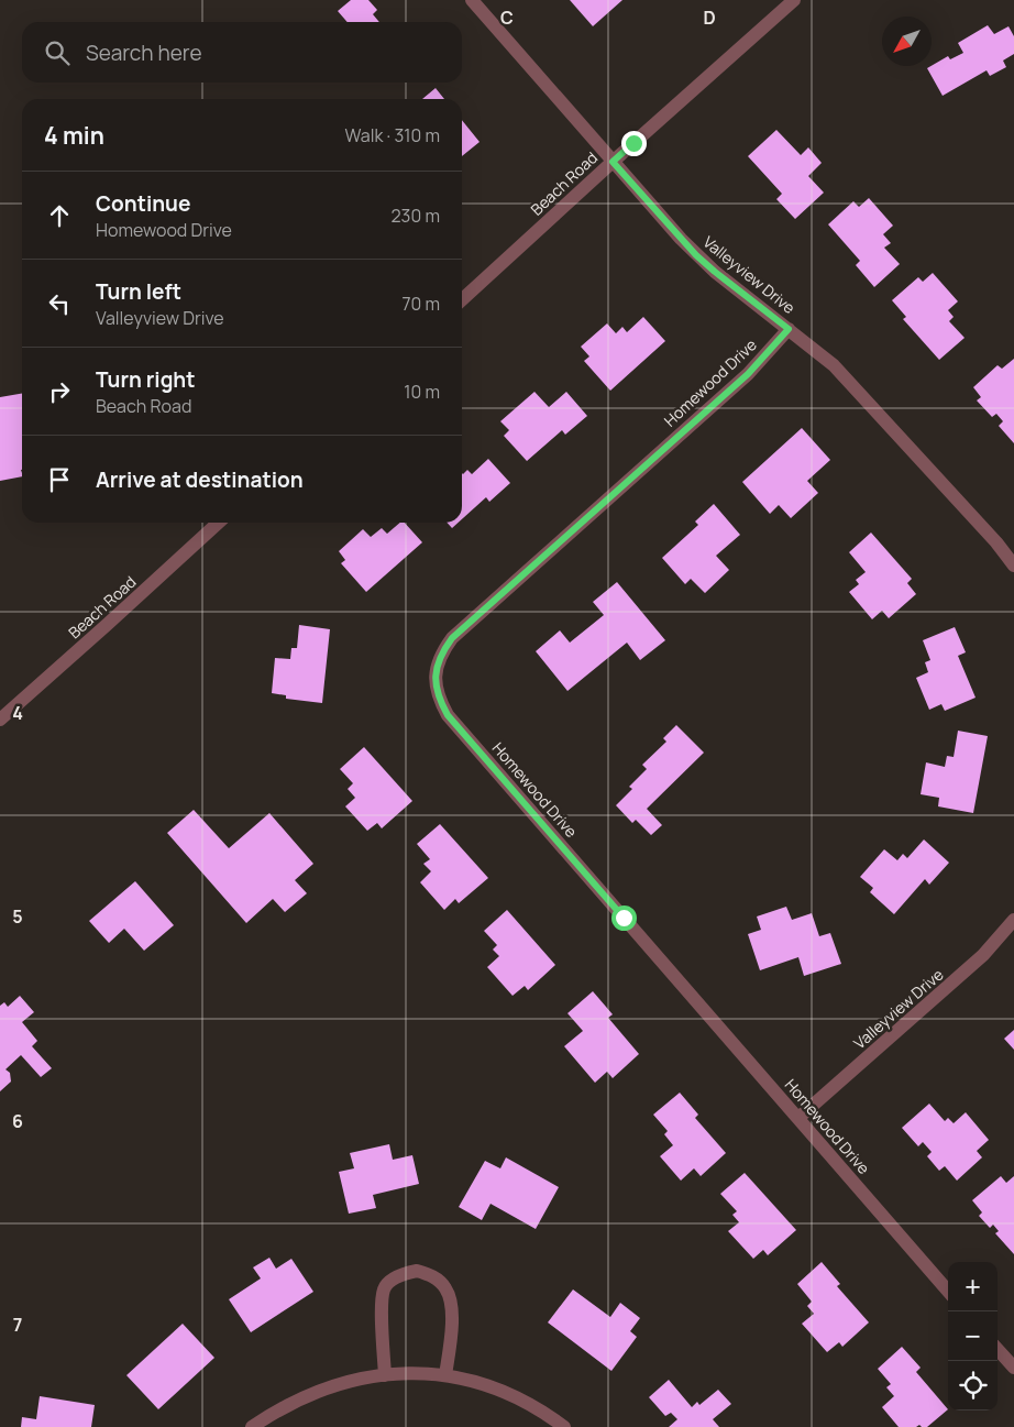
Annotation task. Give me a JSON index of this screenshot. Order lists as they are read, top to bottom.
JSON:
{
  "streets": {
    "street": ["Beach Road", "Valleyview Drive", "Homewood Drive"]
  },
  "crossings": [
    ["Beach Road", "Valleyview Drive"],
    ["Valleyview Drive", "Homewood Drive"]
  ],
  "north": "bottom left",
  "page": {
    "search": "Search here",
    "heading": ["4 min", "Walk · 310 m"],
    "list": [
      ["Continue", "Homewood Drive", "230 m"],
      ["Turn left", "Valleyview Drive", "70 m"],
      ["Turn right", "Beach Road", "10 m"],
      "Arrive at destination"
    ],
    "map_buttons": ["+", "−"]
  },
  "grid": {
    "columns": ["C", "D"],
    "rows": [
      "4",
      "5",
      "6",
      "7"
    ]
  }
}
